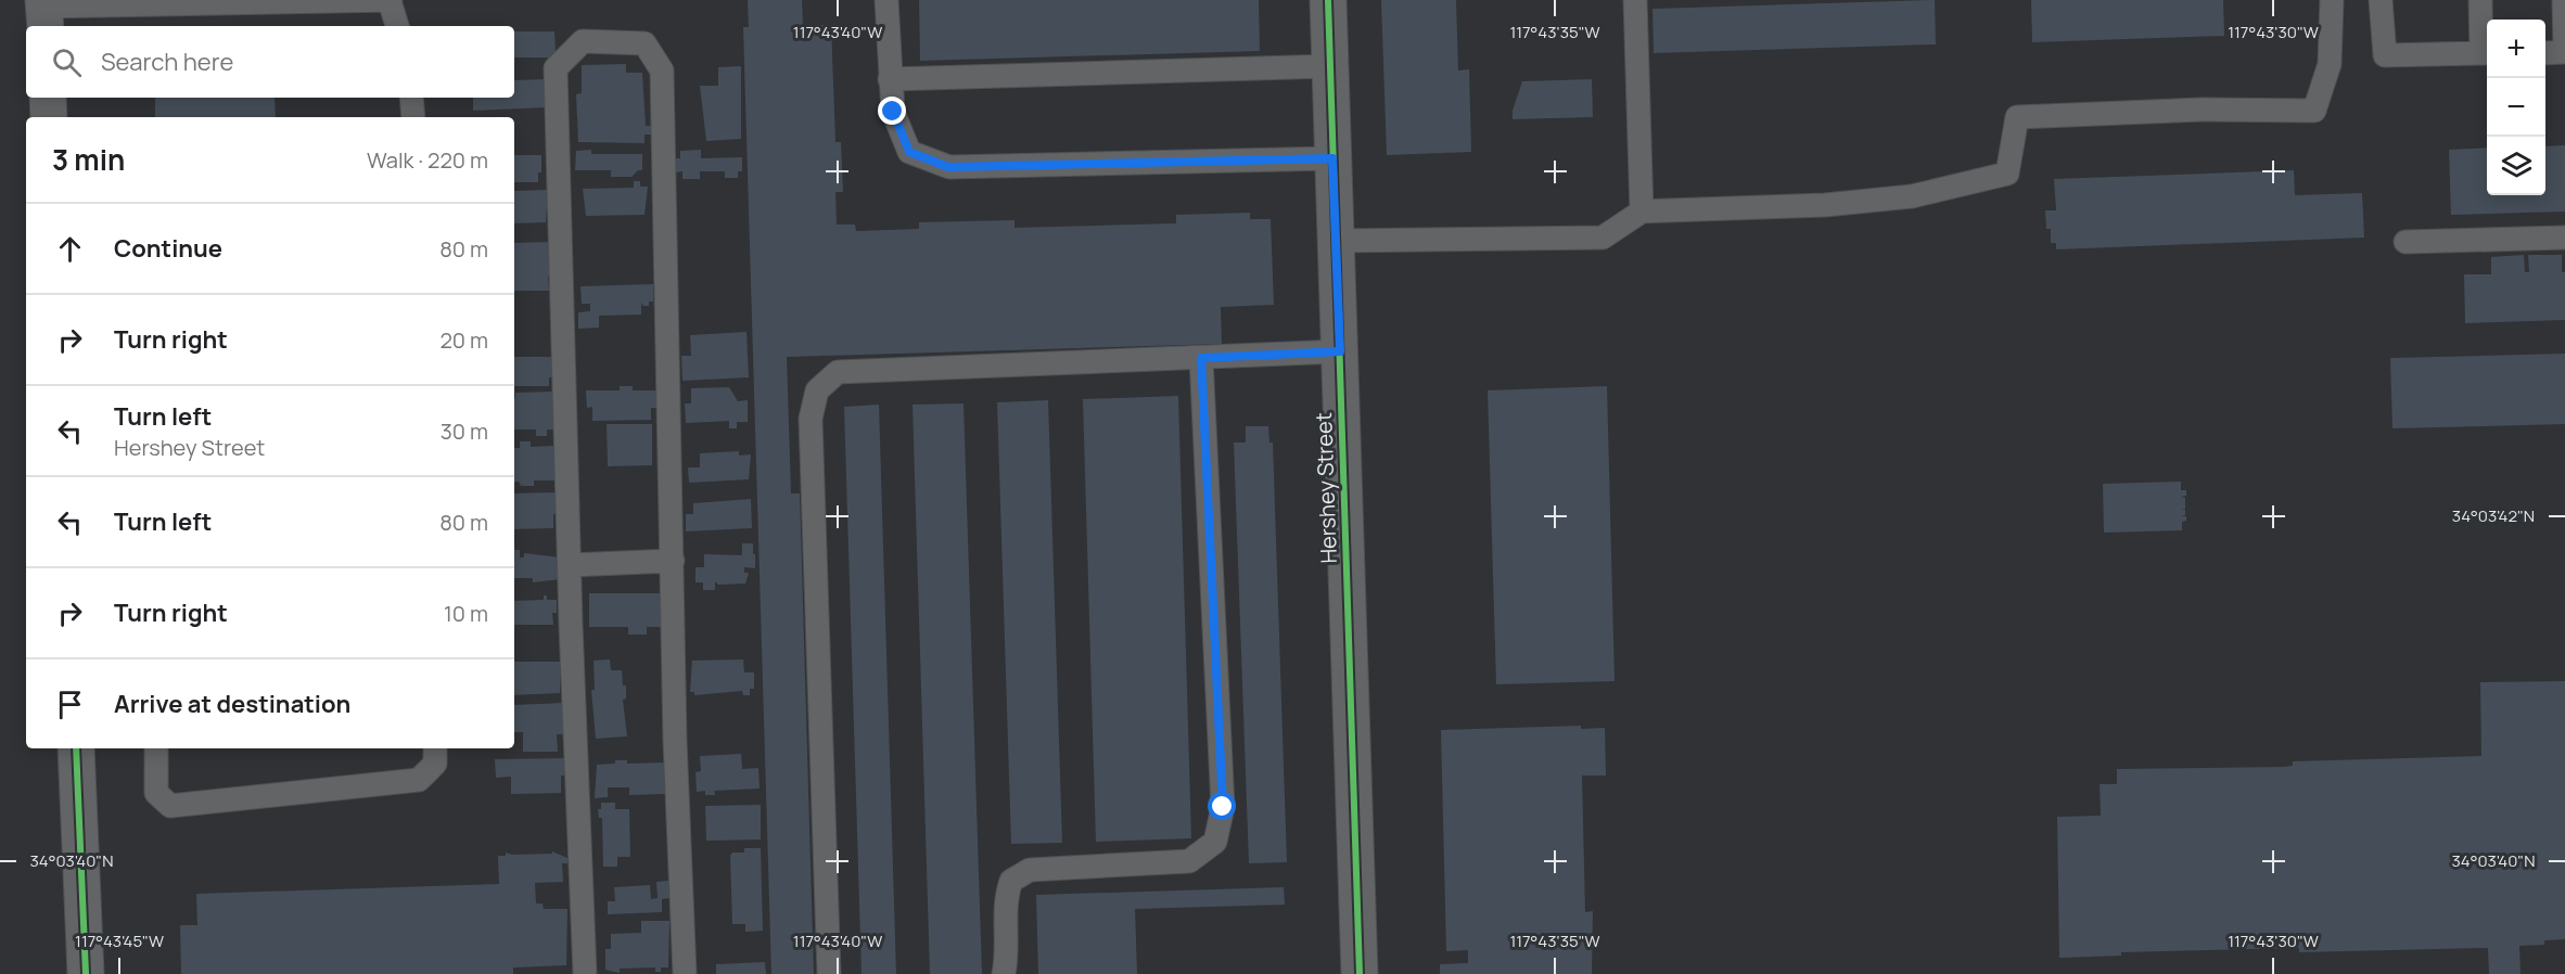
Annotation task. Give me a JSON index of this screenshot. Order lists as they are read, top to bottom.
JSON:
{
  "streets": {
    "street": ["Hershey Street"]
  },
  "page": {
    "map_buttons": ["+", "−"],
    "search": "Search here",
    "heading": ["3 min", "Walk · 220 m"],
    "list": [
      ["Continue", "80 m"],
      ["Turn right", "20 m"],
      ["Turn left", "Hershey Street", "30 m"],
      ["Turn left", "80 m"],
      ["Turn right", "10 m"],
      "Arrive at destination"
    ]
  },
  "coordinates": [
    "117°43'40\"W",
    "117°43'35\"W",
    "117°43'30\"W",
    "34°03'42\"N",
    "34°03'40\"N",
    "117°43'45\"W"
  ]
}
